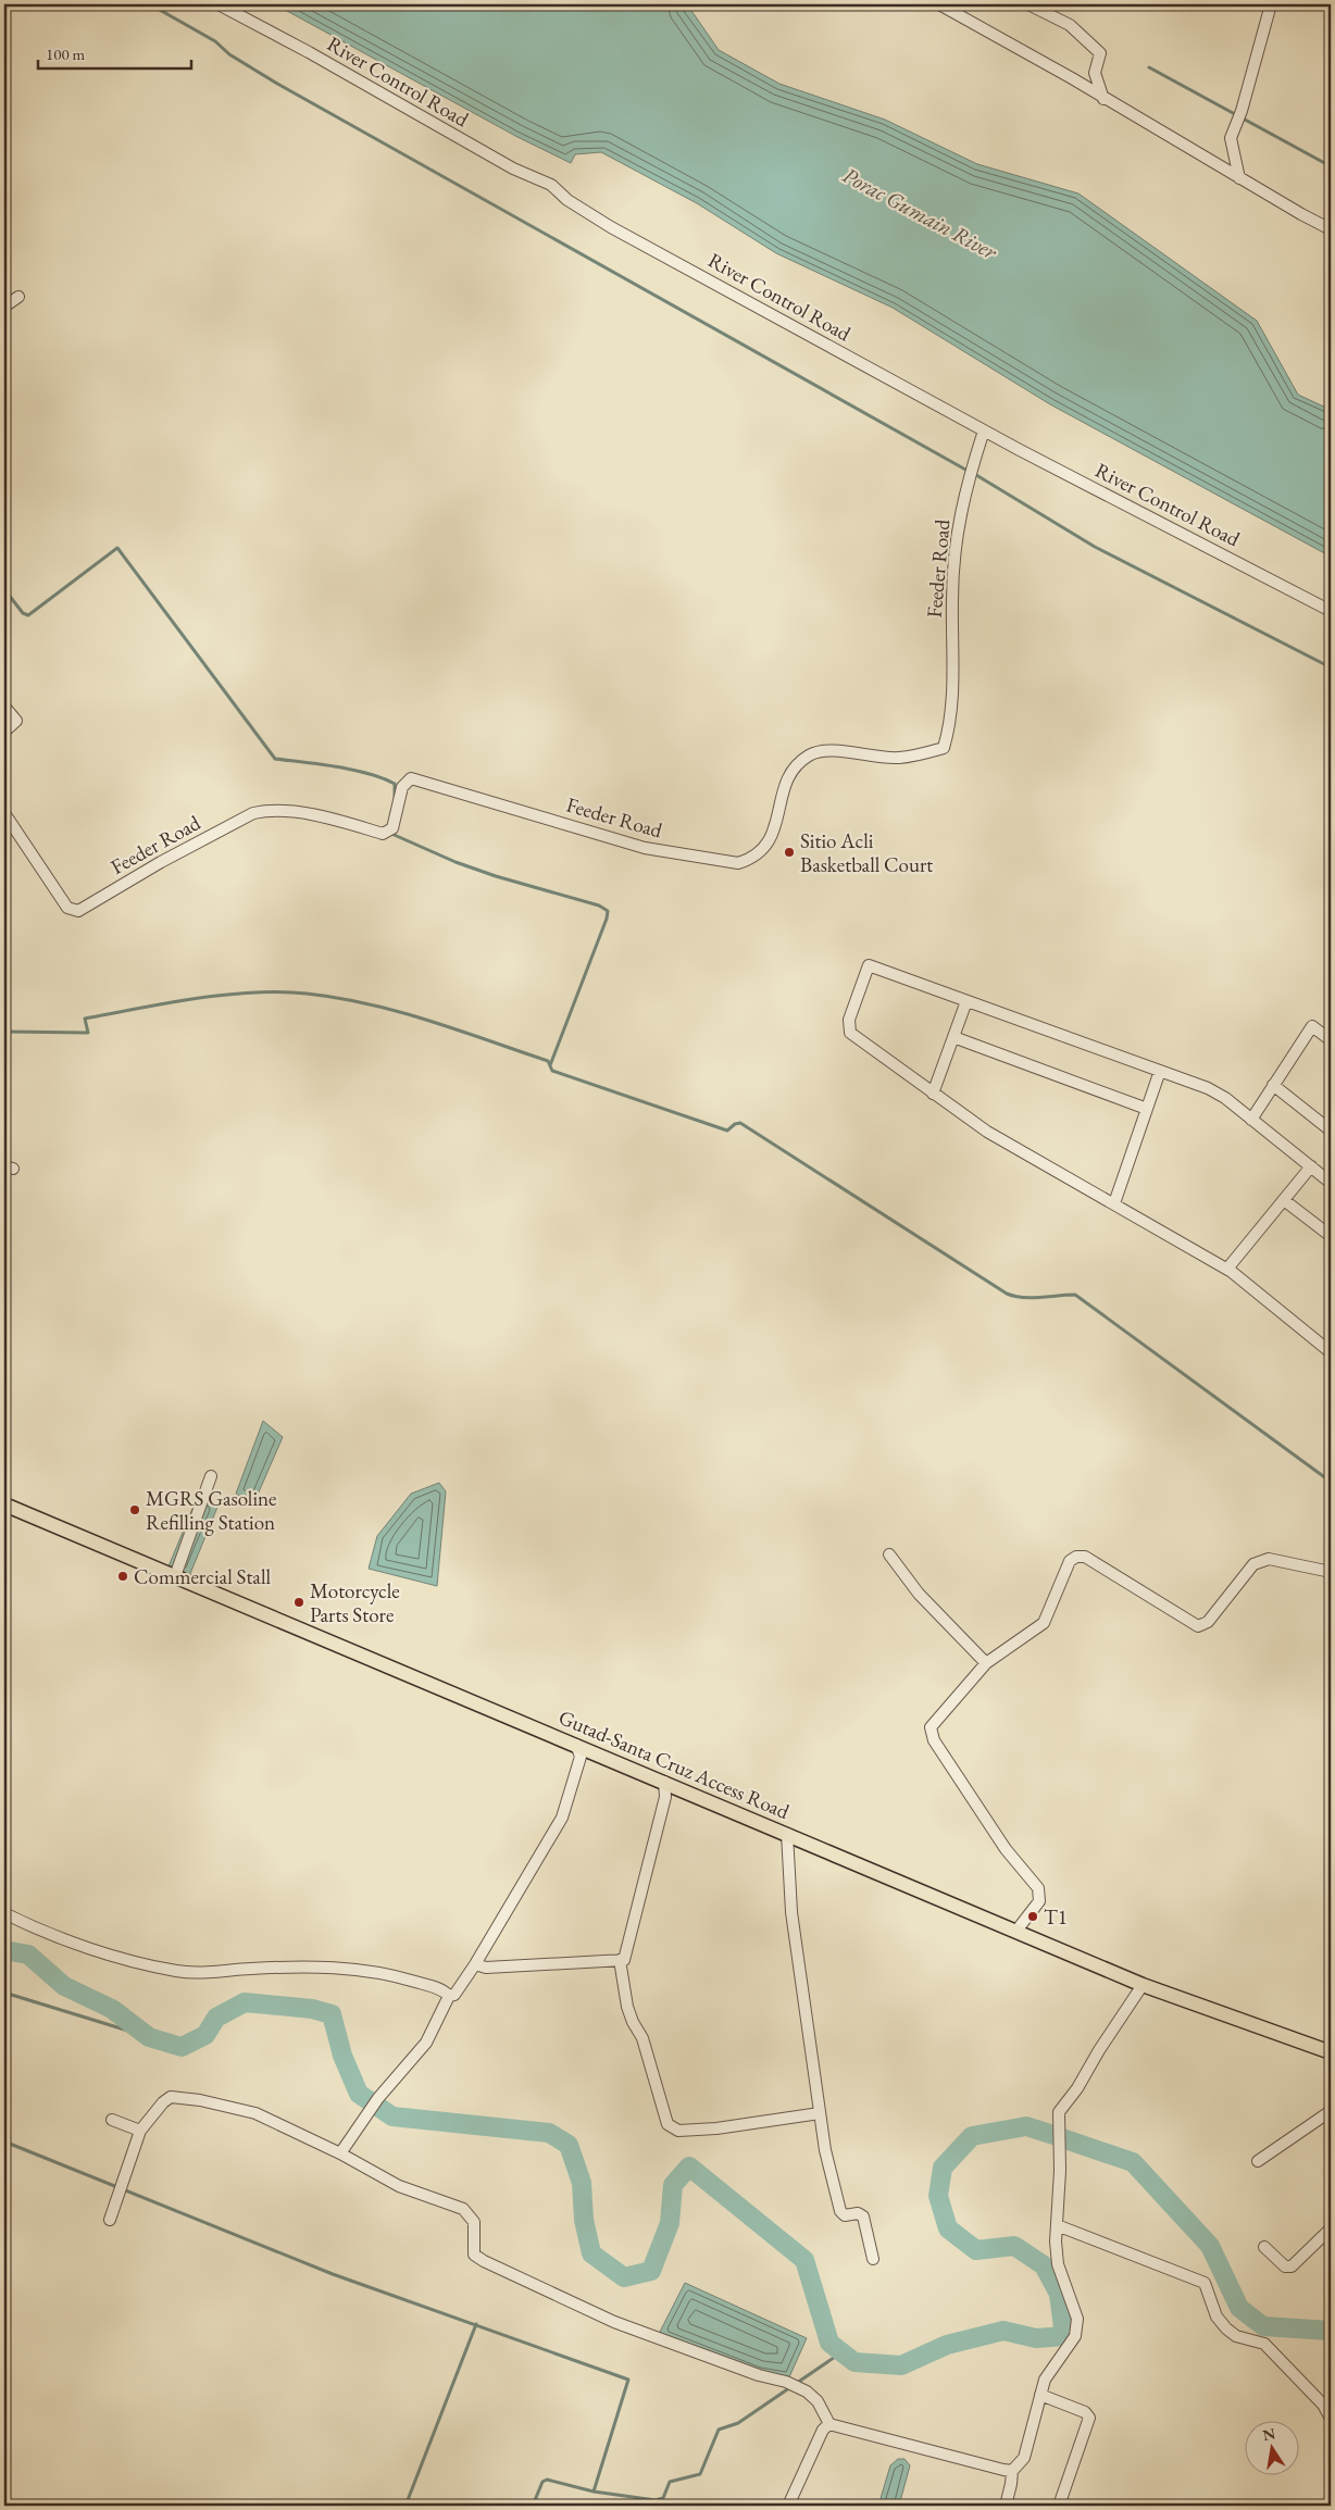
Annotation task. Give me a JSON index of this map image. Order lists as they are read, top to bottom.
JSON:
{
  "streets": {
    "main road": ["Gutad-Santa Cruz Access Road"],
    "street": ["River Control Road", "Feeder Road"]
  },
  "crossings": [
    ["River Control Road", "Feeder Road"]
  ],
  "water": ["Porac Gumain River"],
  "places": [
    "Sitio Acli Basketball Court",
    "MGRS Gasoline Refilling Station",
    "Commercial Stall",
    "Motorcycle Parts Store",
    "T1"
  ],
  "scale_bar": "100 m",
  "north": "top"
}
